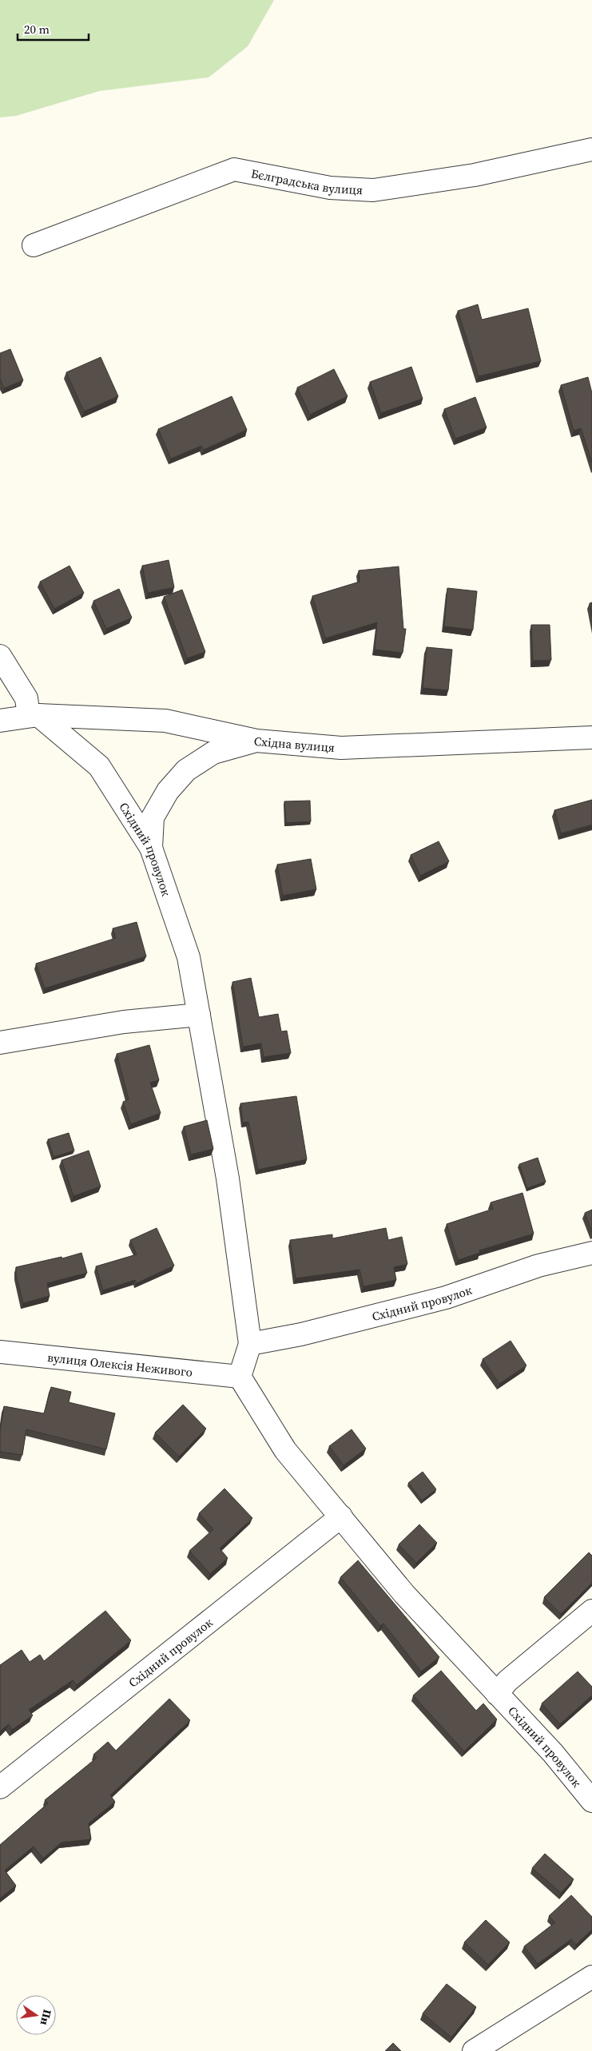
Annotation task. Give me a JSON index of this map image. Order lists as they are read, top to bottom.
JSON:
{
  "streets": {
    "street": [
      "Бєлградська вулиця",
      "Східна вулиця",
      "Східний провулок",
      "вулиця Олексія Неживого"
    ]
  },
  "crossings": [
    ["Східна вулиця", "Східний провулок"],
    ["Східний провулок", "вулиця Олексія Неживого"]
  ],
  "scale_bar": "20 m",
  "north": "right"
}
